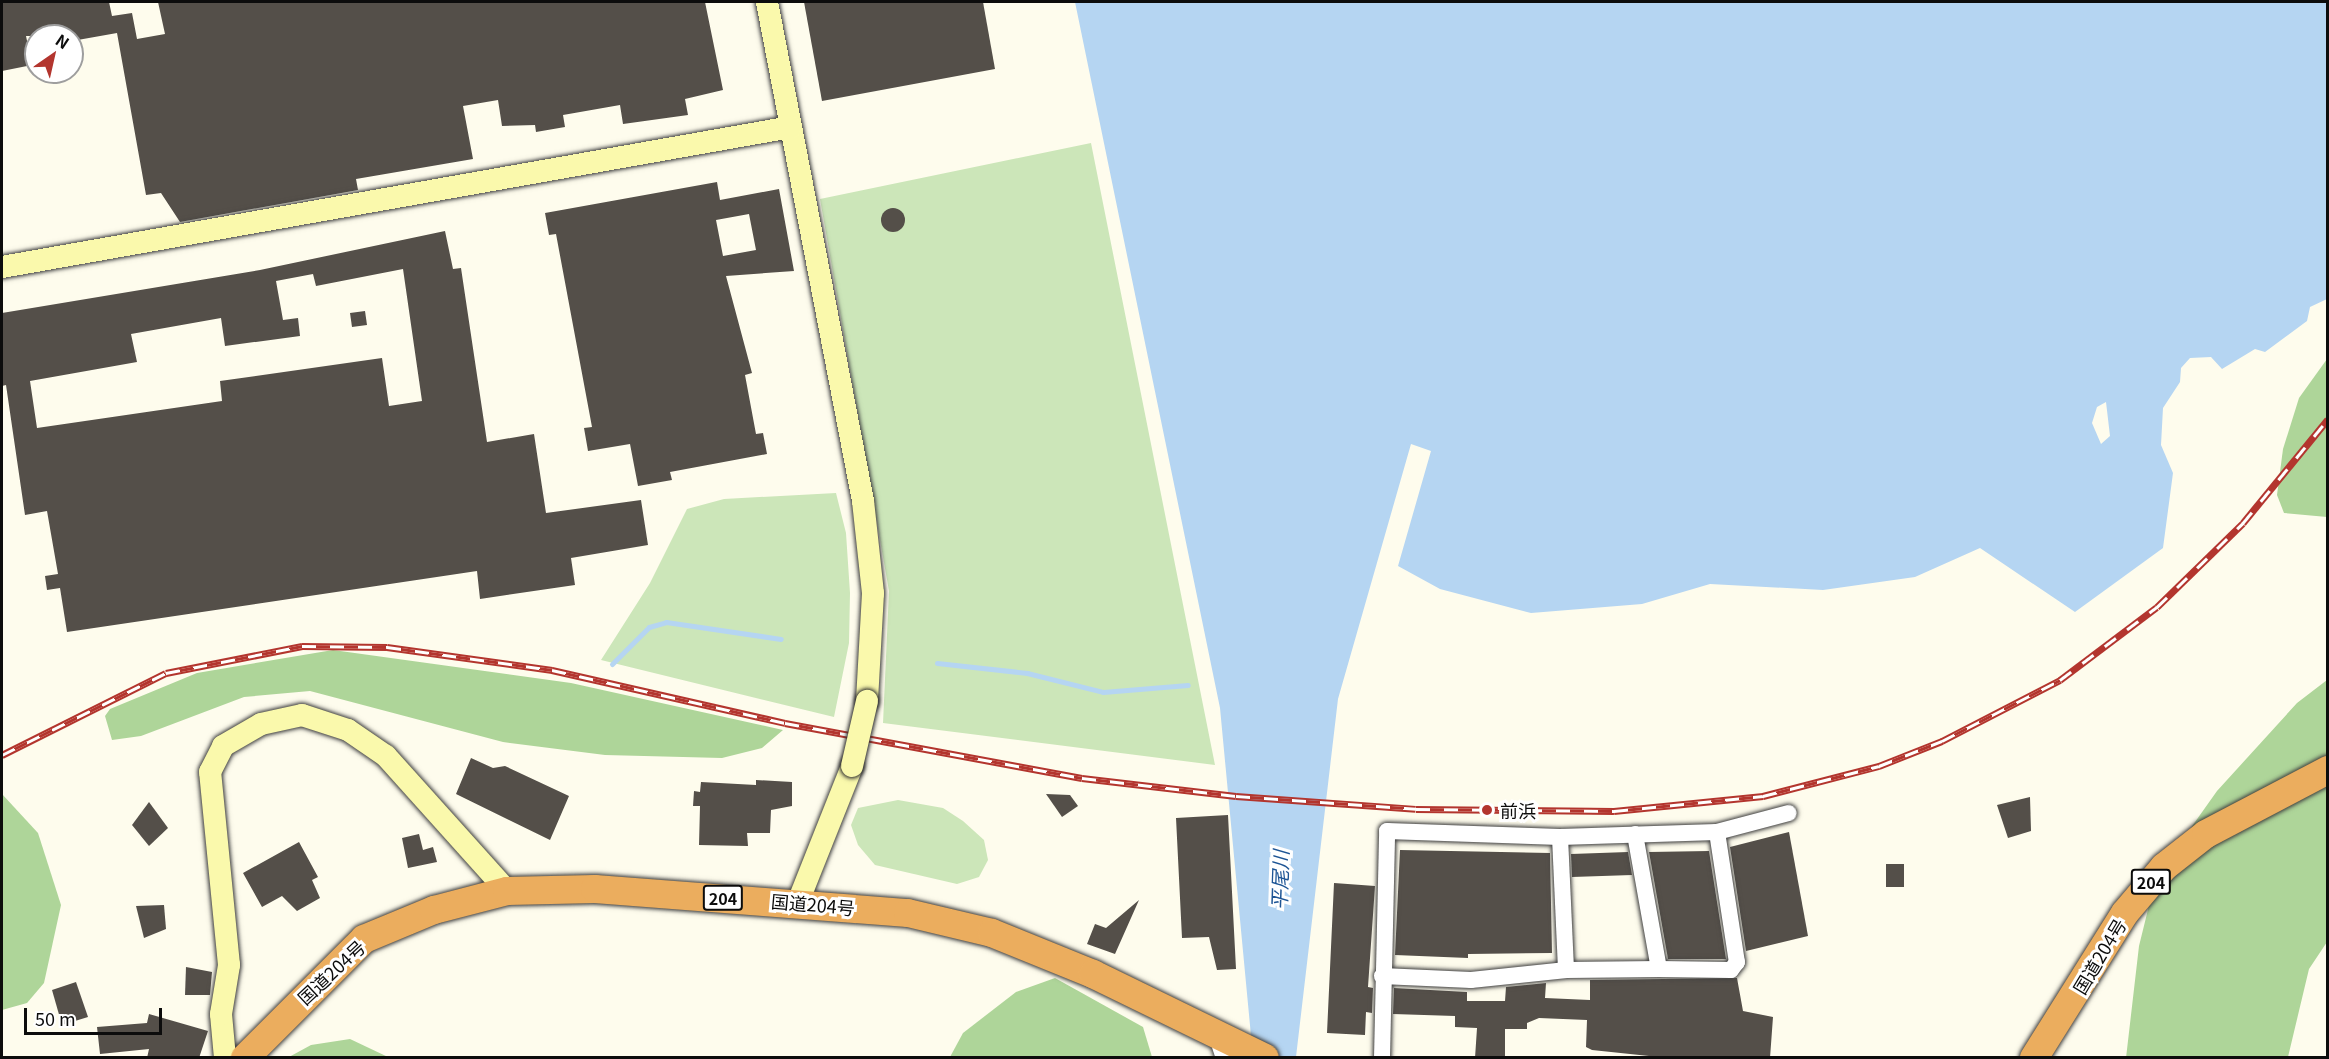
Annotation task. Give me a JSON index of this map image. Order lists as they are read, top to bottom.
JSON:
{
  "streets": {
    "highway": ["204", "国道204号"]
  },
  "water": ["平尾川"],
  "places": ["前浜"],
  "scale_bar": "50 m",
  "north": "top right"
}
